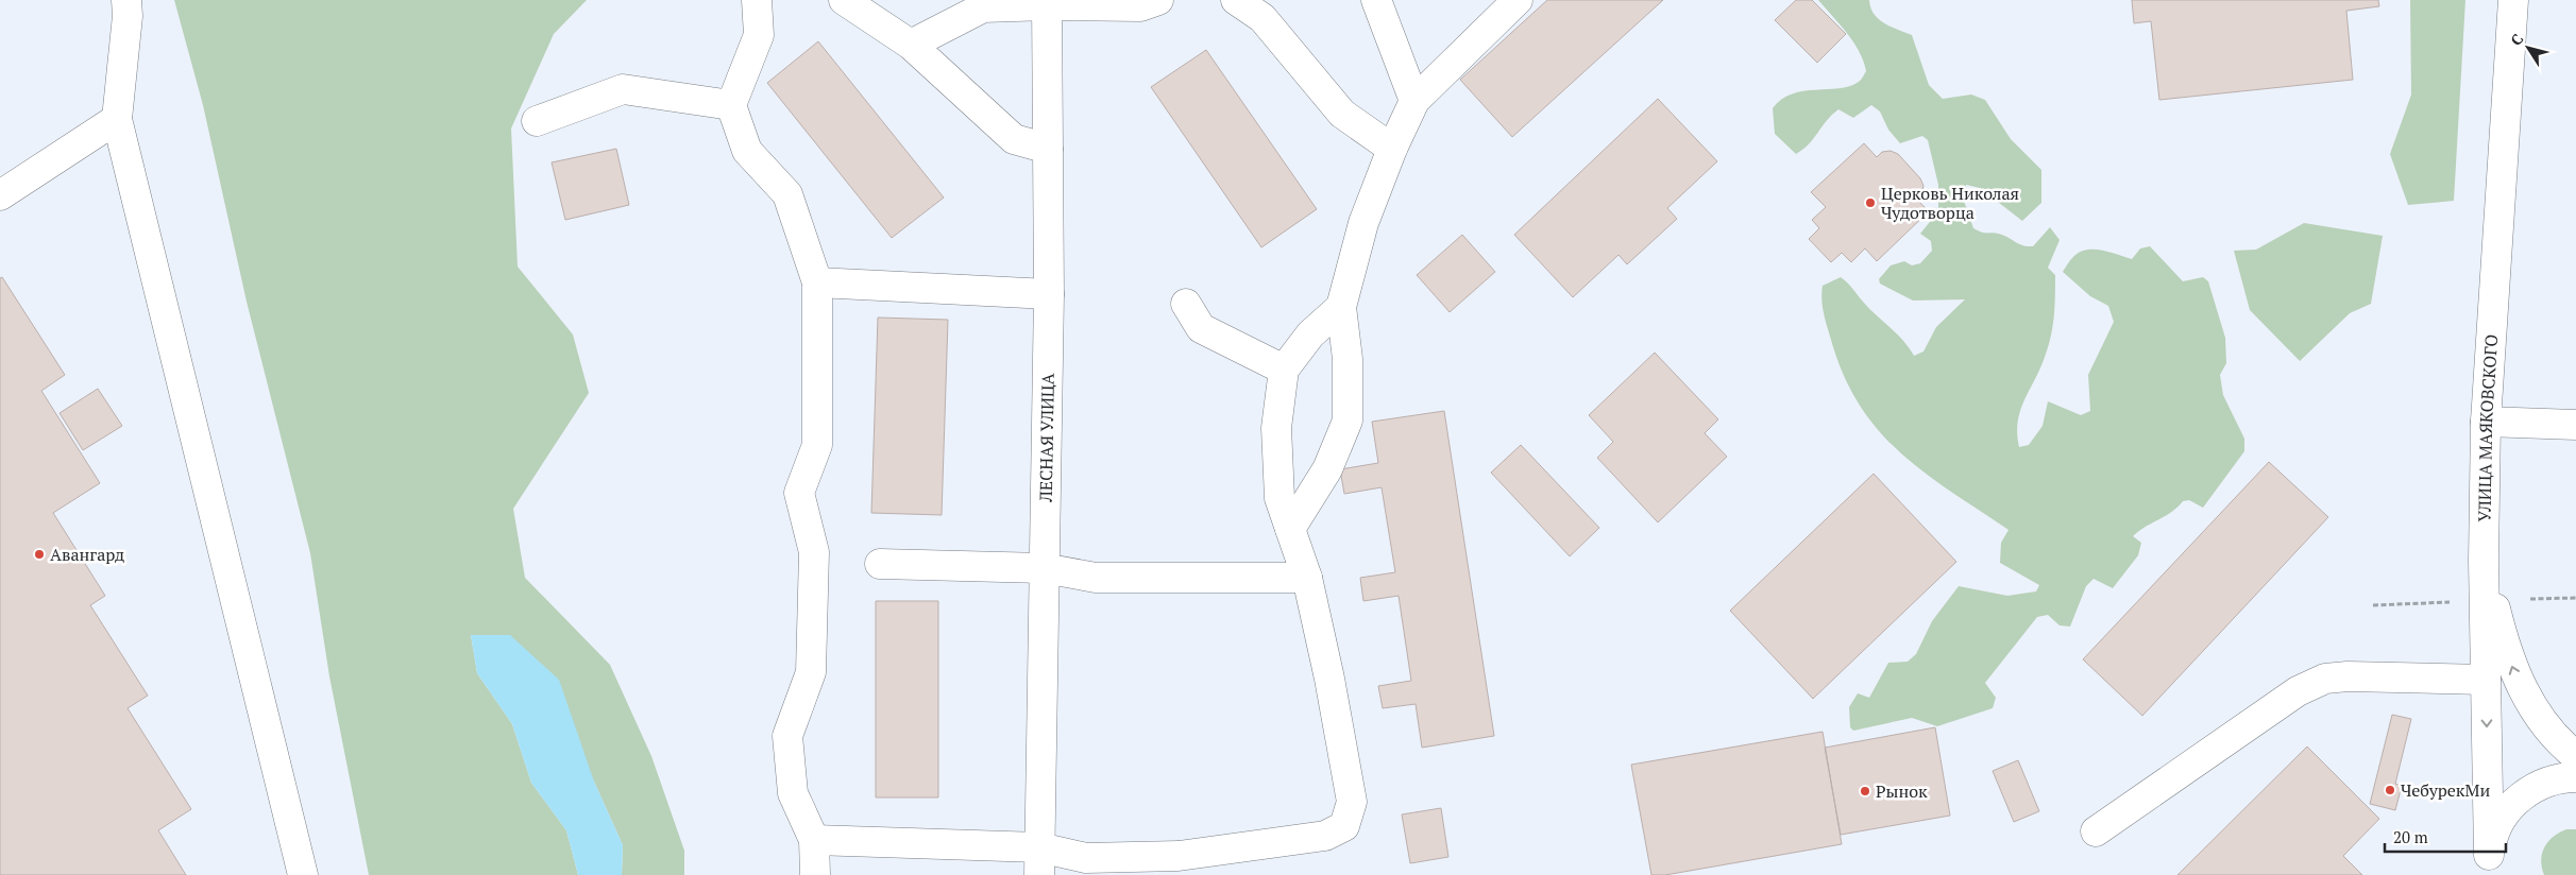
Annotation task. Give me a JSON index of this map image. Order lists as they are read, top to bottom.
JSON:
{
  "streets": {
    "street": ["УЛИЦА МАЯКОВСКОГО", "ЛЕСНАЯ УЛИЦА"]
  },
  "places": [
    "Церковь Николая Чудотворца",
    "Авангард",
    "ЧебурекМи",
    "Рынок"
  ],
  "scale_bar": "20 m",
  "north": "top left"
}
